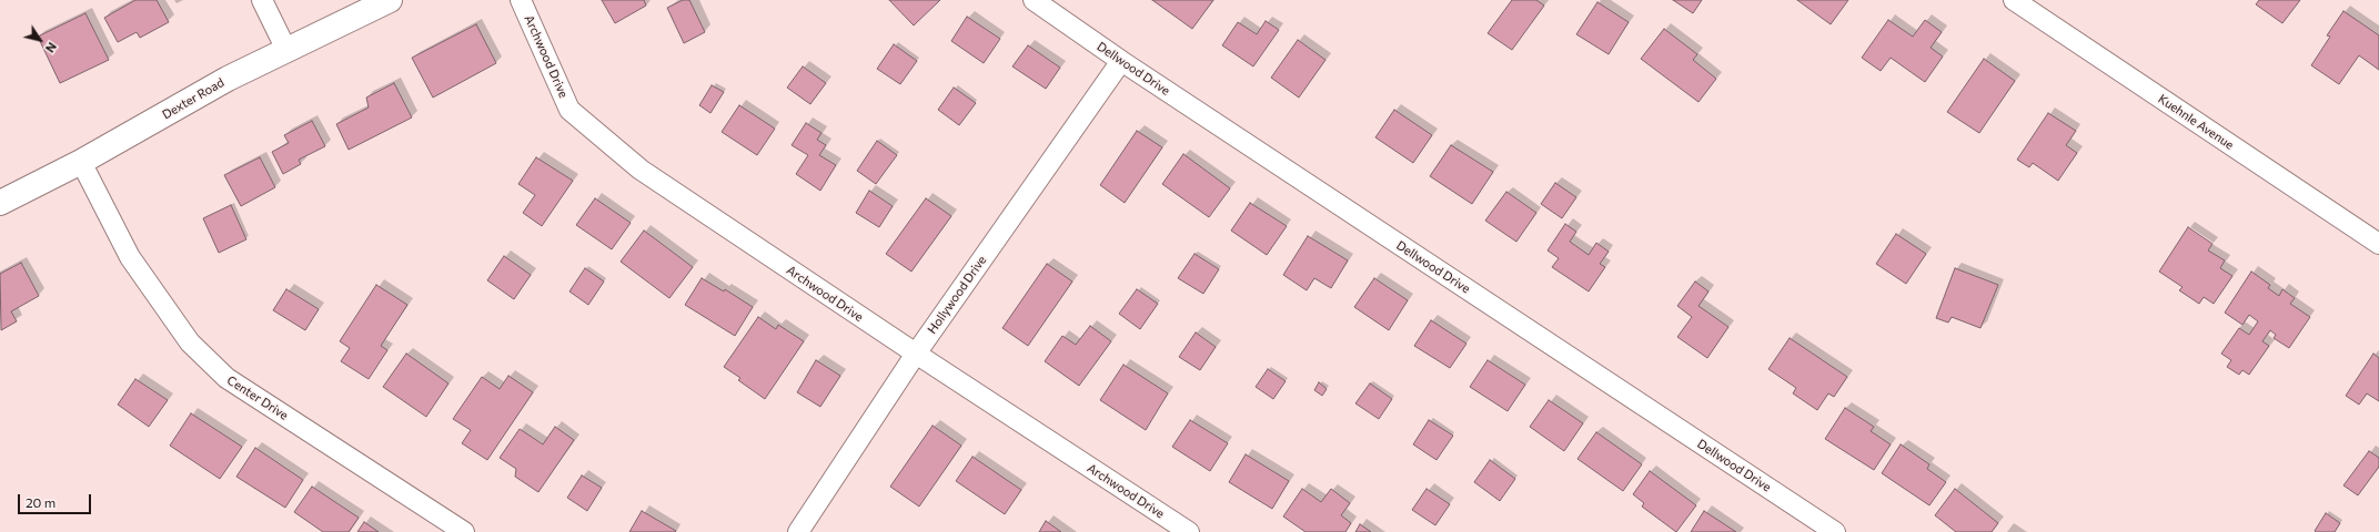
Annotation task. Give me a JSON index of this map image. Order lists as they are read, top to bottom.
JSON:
{
  "streets": {
    "main road": ["Dexter Road"],
    "street": [
      "Archwood Drive",
      "Dellwood Drive",
      "Kuehnle Avenue",
      "Hollywood Drive",
      "Center Drive"
    ]
  },
  "crossings": [
    ["Archwood Drive", "Hollywood Drive"],
    ["Dellwood Drive", "Hollywood Drive"],
    ["Dexter Road", "Center Drive"]
  ],
  "scale_bar": "20 m",
  "north": "bottom right"
}
